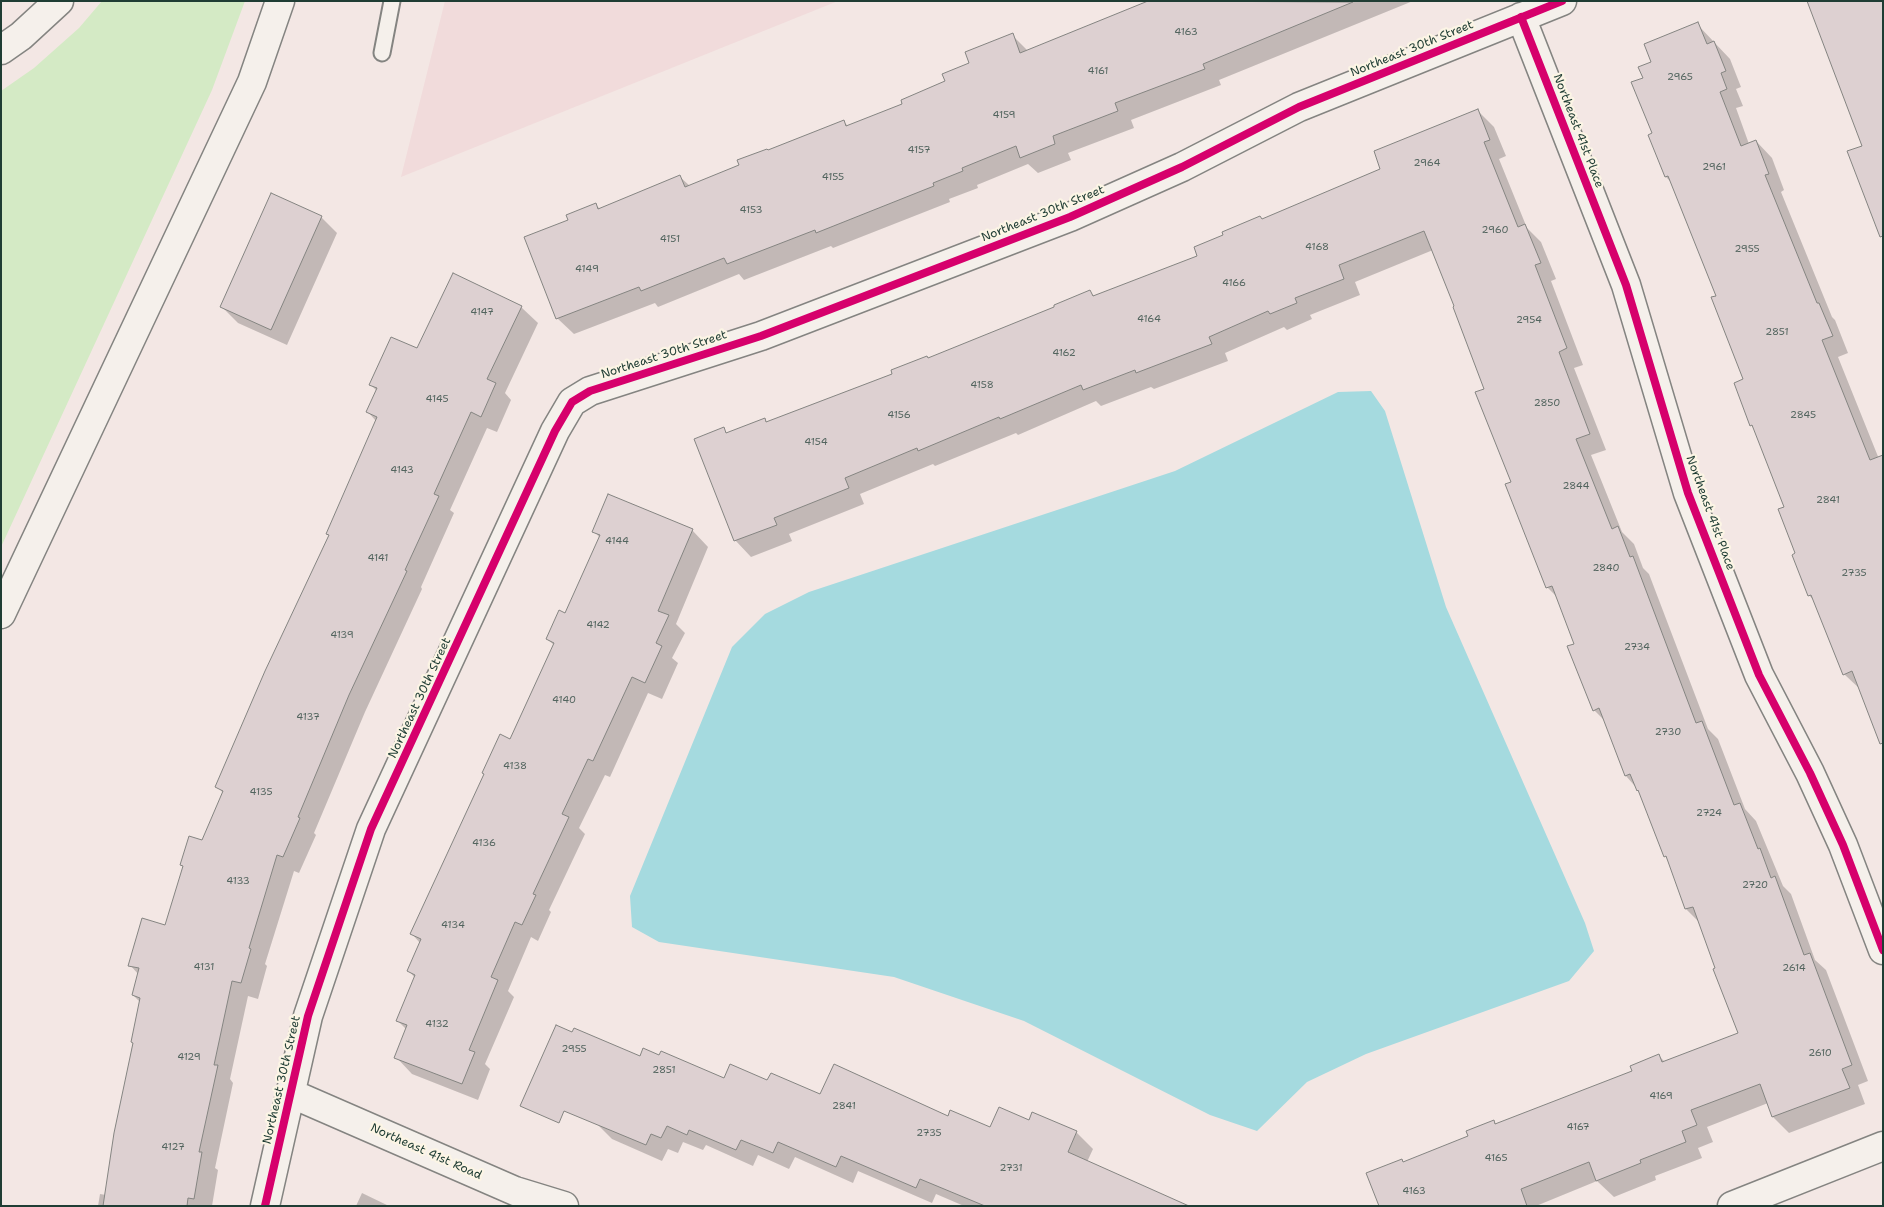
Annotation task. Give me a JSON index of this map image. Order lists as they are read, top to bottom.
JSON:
{
  "streets": {
    "main road": ["Northeast 30th Street", "Northeast 41st Place", "Northeast 41st Road"]
  },
  "crossings": [
    ["Northeast 30th Street", "Northeast 41st Place"],
    ["Northeast 30th Street", "Northeast 41st Road"]
  ],
  "house_numbers": [
    "4163",
    "4161",
    "2965",
    "4159",
    "4157",
    "2964",
    "2961",
    "4155",
    "4153",
    "2960",
    "4151",
    "4168",
    "2955",
    "4149",
    "4166",
    "4147",
    "4164",
    "2954",
    "2851",
    "4162",
    "4158",
    "4145",
    "2850",
    "4156",
    "2845",
    "4154",
    "4143",
    "2844",
    "2841",
    "4144",
    "4141",
    "2840",
    "2735",
    "4142",
    "4139",
    "2734",
    "4140",
    "4137",
    "2730",
    "4138",
    "4135",
    "2724",
    "4136",
    "4133",
    "2720",
    "4134",
    "4131",
    "2614",
    "4132",
    "2955",
    "2610",
    "4129",
    "2851",
    "4169",
    "2841",
    "4167",
    "2735",
    "4127",
    "4165",
    "2731",
    "4163"
  ]
}
